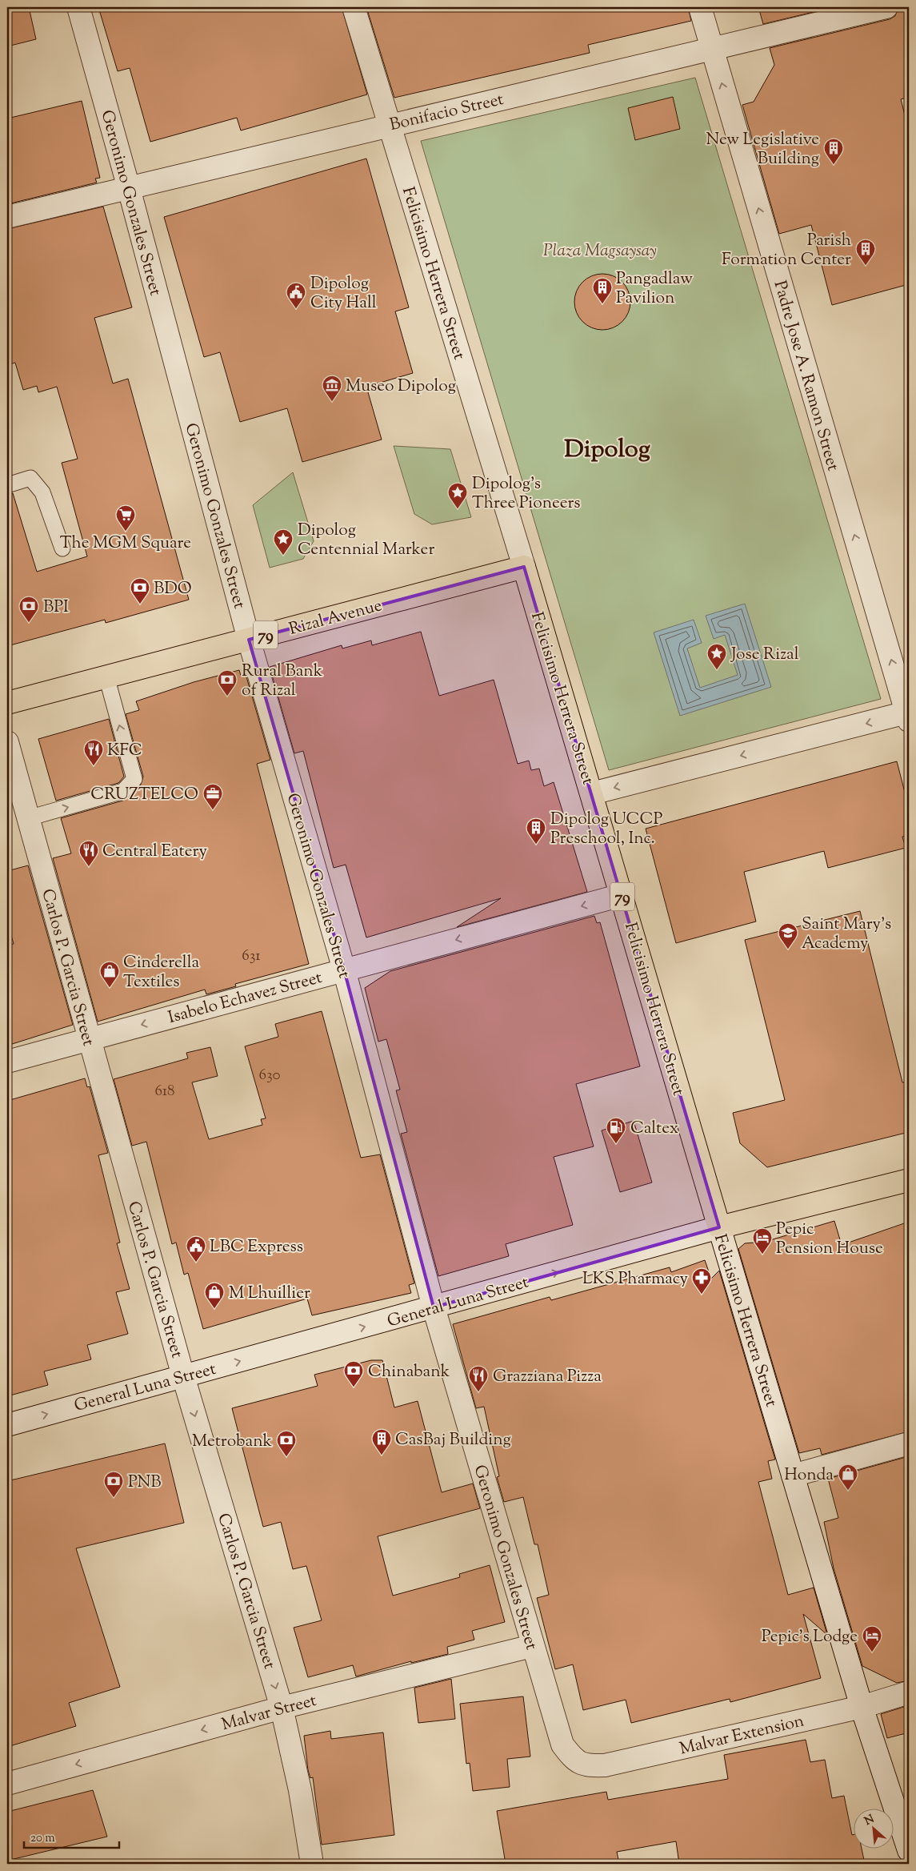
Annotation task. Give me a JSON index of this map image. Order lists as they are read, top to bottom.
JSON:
{
  "streets": {
    "main road": [
      "Felicisimo Herrera Street",
      "Rizal Avenue",
      "79",
      "General Luna Street"
    ],
    "street": [
      "Bonifacio Street",
      "Geronimo Gonzales Street",
      "Padre Jose A. Ramon Street",
      "Carlos P. Garcia Street",
      "Isabelo Echavez Street",
      "Malvar Street",
      "Malvar Extension"
    ]
  },
  "crossings": [
    ["Bonifacio Street", "Geronimo Gonzales Street"],
    ["Bonifacio Street", "Felicisimo Herrera Street"],
    ["Bonifacio Street", "Padre Jose A. Ramon Street"],
    ["Geronimo Gonzales Street", "Rizal Avenue"],
    ["Geronimo Gonzales Street", "Isabelo Echavez Street"],
    ["Geronimo Gonzales Street", "General Luna Street"],
    ["Geronimo Gonzales Street", "Malvar Street"],
    ["Geronimo Gonzales Street", "Malvar Extension"],
    ["Felicisimo Herrera Street", "Rizal Avenue"],
    ["Felicisimo Herrera Street", "Isabelo Echavez Street"],
    ["Felicisimo Herrera Street", "General Luna Street"],
    ["Felicisimo Herrera Street", "Malvar Extension"],
    ["Carlos P. Garcia Street", "Isabelo Echavez Street"],
    ["Carlos P. Garcia Street", "General Luna Street"],
    ["Carlos P. Garcia Street", "Malvar Street"]
  ],
  "one_way": [
    "Padre Jose A. Ramon Street",
    "Isabelo Echavez Street",
    "General Luna Street",
    "Malvar Street"
  ],
  "districts": ["Dipolog"],
  "parks": ["Plaza Magsaysay"],
  "places": {
    "building": [
      "New Legislative Building",
      "Parish Formation Center",
      "Pangadlaw Pavilion",
      "Dipolog UCCP Preschool, Inc.",
      "CasBaj Building"
    ],
    "public building": ["Dipolog City Hall", "LBC Express"],
    "museum": ["Museo Dipolog"],
    "place": ["Dipolog's Three Pioneers", "Dipolog Centennial Marker", "Jose Rizal"],
    "supermarket": ["The MGM Square"],
    "bank": [
      "BDO",
      "BPI",
      "Rural Bank of Rizal",
      "Chinabank",
      "Metrobank",
      "PNB"
    ],
    "restaurant": ["KFC", "Central Eatery", "Grazziana Pizza"],
    "office": ["CRUZTELCO"],
    "school or university": ["Saint Mary's Academy"],
    "shop": ["Cinderella Textiles", "M Lhuillier", "Honda"],
    "fuel station": ["Caltex"],
    "hotel": ["Pepic Pension House", "Pepic's Lodge"],
    "pharmacy": ["LKS Pharmacy"]
  },
  "house_numbers": ["631", "630", "618"],
  "scale_bar": "20 m",
  "north": "top left"
}
